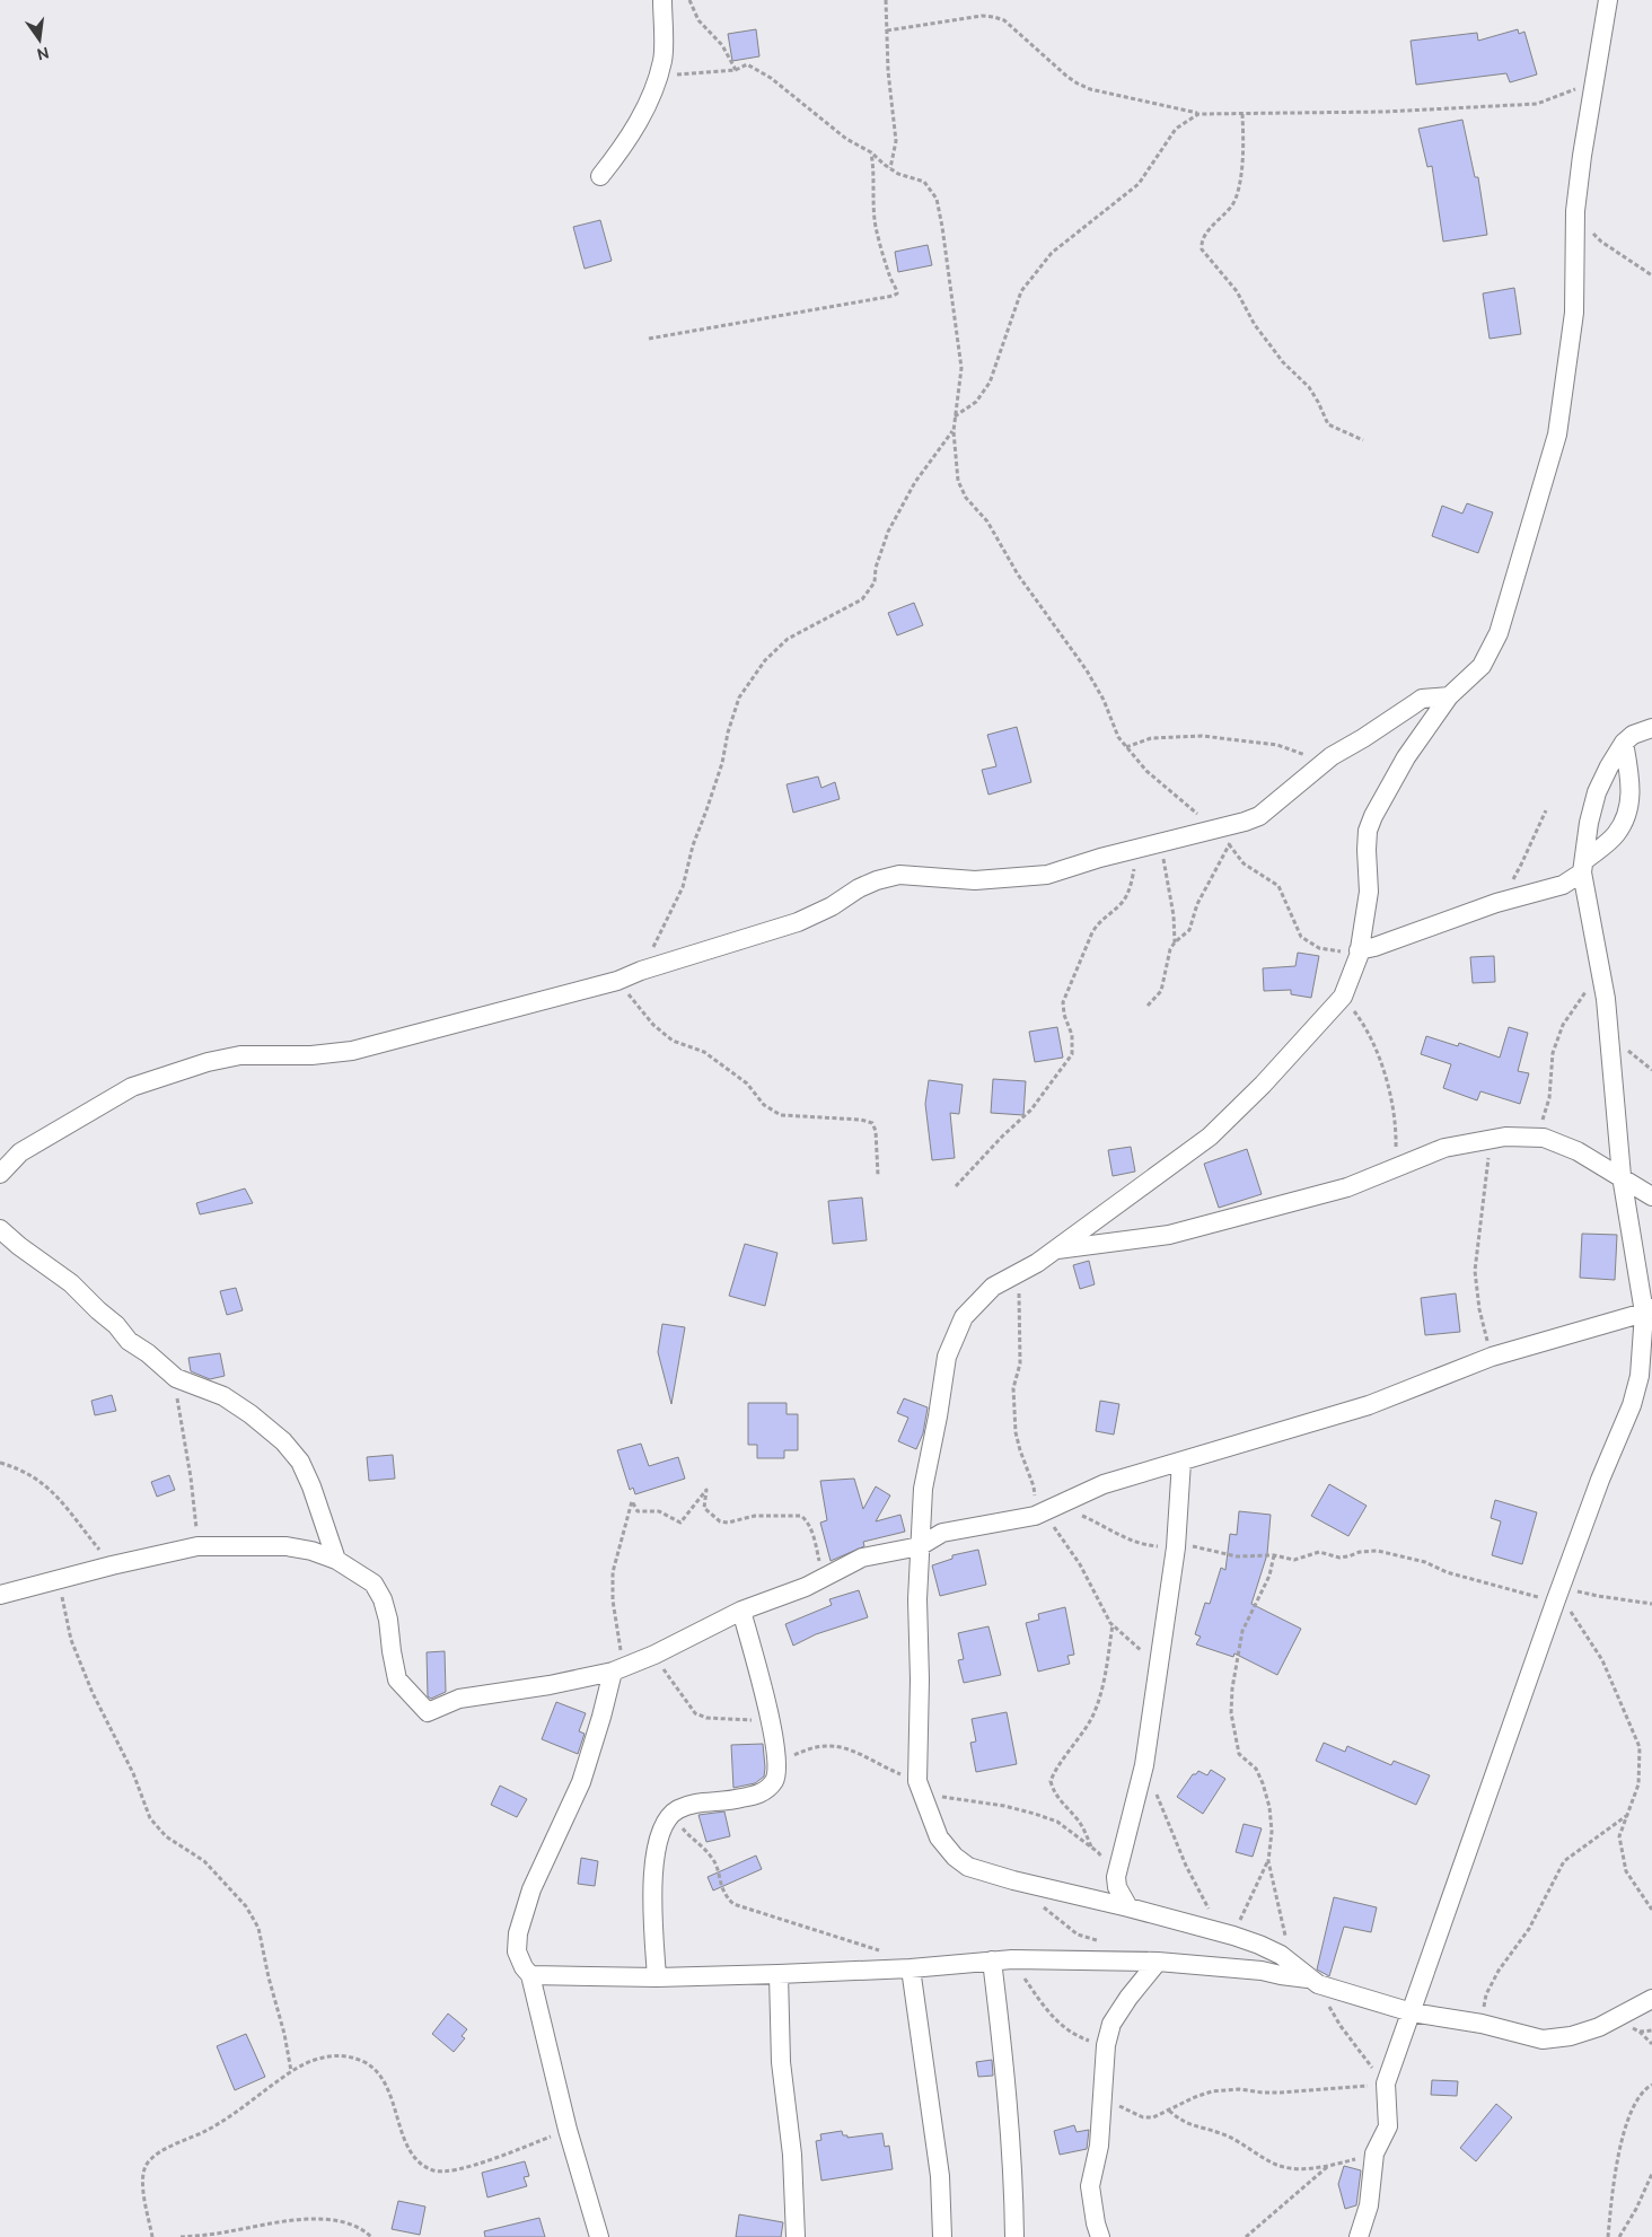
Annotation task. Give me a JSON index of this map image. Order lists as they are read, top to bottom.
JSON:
{
  "north": "bottom"
}
